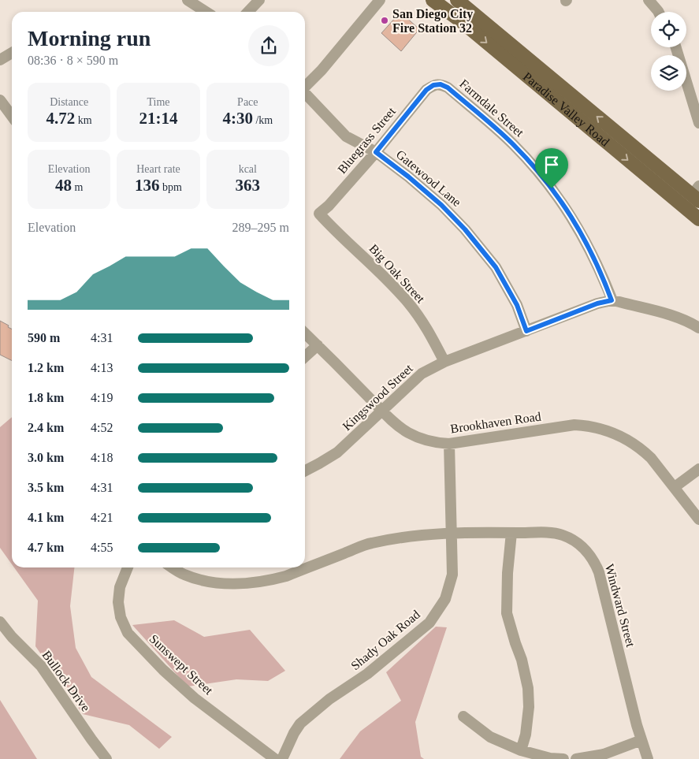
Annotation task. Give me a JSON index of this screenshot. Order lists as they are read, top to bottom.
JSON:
{
  "streets": {
    "main road": ["Paradise Valley Road"],
    "street": [
      "Farmdale Street",
      "Bluegrass Street",
      "Gatewood Lane",
      "Big Oak Street",
      "Kingswood Street",
      "Brookhaven Road",
      "Windward Street",
      "Shady Oak Road",
      "Sunswept Street",
      "Bullock Drive"
    ]
  },
  "crossings": [
    ["Farmdale Street", "Bluegrass Street"],
    ["Farmdale Street", "Kingswood Street"],
    ["Bluegrass Street", "Gatewood Lane"],
    ["Bluegrass Street", "Big Oak Street"],
    ["Gatewood Lane", "Kingswood Street"],
    ["Big Oak Street", "Kingswood Street"],
    ["Kingswood Street", "Brookhaven Road"],
    ["Brookhaven Road", "Shady Oak Road"],
    ["Windward Street", "Shady Oak Road"]
  ],
  "places": ["San Diego City Fire Station 32"],
  "page": {
    "heading": ["Morning run", "08:36 · 8 × 590 m"],
    "stats": [
      ["Distance", "4.72 km"],
      ["Time", "21:14"],
      ["Pace", "4:30 /km"],
      ["Elevation", "48 m"],
      ["Heart rate", "136 bpm"],
      ["kcal", "363"]
    ],
    "chart": ["Elevation", "289–295 m"],
    "list": [
      {
        "name": "590 m",
        "note": "4:31"
      },
      {
        "name": "1.2 km",
        "note": "4:13"
      },
      {
        "name": "1.8 km",
        "note": "4:19"
      },
      {
        "name": "2.4 km",
        "note": "4:52"
      },
      {
        "name": "3.0 km",
        "note": "4:18"
      },
      {
        "name": "3.5 km",
        "note": "4:31"
      },
      {
        "name": "4.1 km",
        "note": "4:21"
      },
      {
        "name": "4.7 km",
        "note": "4:55"
      }
    ]
  }
}
